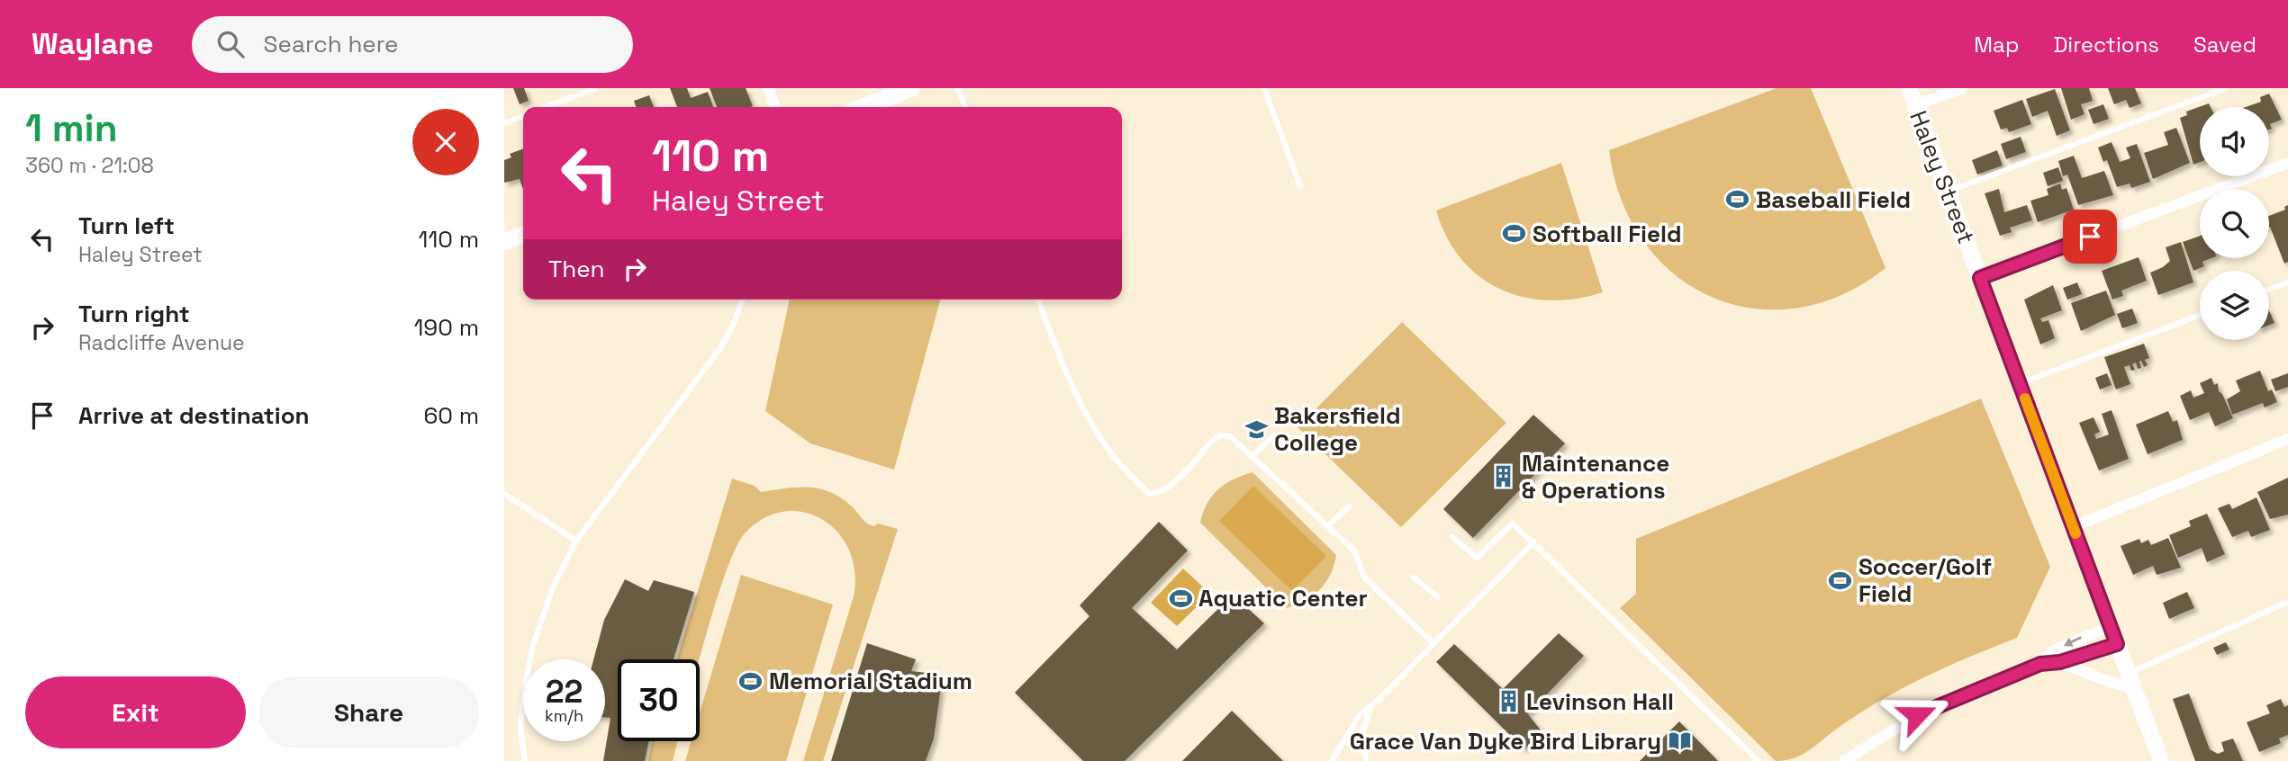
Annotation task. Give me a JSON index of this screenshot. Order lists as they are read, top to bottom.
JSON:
{
  "streets": {
    "street": ["Haley Street"]
  },
  "places": {
    "sports": [
      "Baseball Field",
      "Softball Field",
      "Soccer/Golf Field",
      "Aquatic Center",
      "Memorial Stadium"
    ],
    "school or university": ["Bakersfield College"],
    "building": ["Maintenance & Operations", "Levinson Hall"],
    "library": ["Grace Van Dyke Bird Library"]
  },
  "page": {
    "header": "Waylane",
    "search": "Search here",
    "nav": ["Map", "Directions", "Saved"],
    "heading": ["1 min", "360 m · 21:08"],
    "turn": ["110 m", "Haley Street"],
    "list": [
      {
        "name": "Turn left",
        "note": "Haley Street",
        "value": "110 m"
      },
      {
        "name": "Turn right",
        "note": "Radcliffe Avenue",
        "value": "190 m"
      },
      {
        "name": "Arrive at destination",
        "value": "60 m"
      }
    ],
    "then": "Then",
    "speed": "22 km/h",
    "limit": "30",
    "buttons": ["Exit", "Share"]
  }
}
